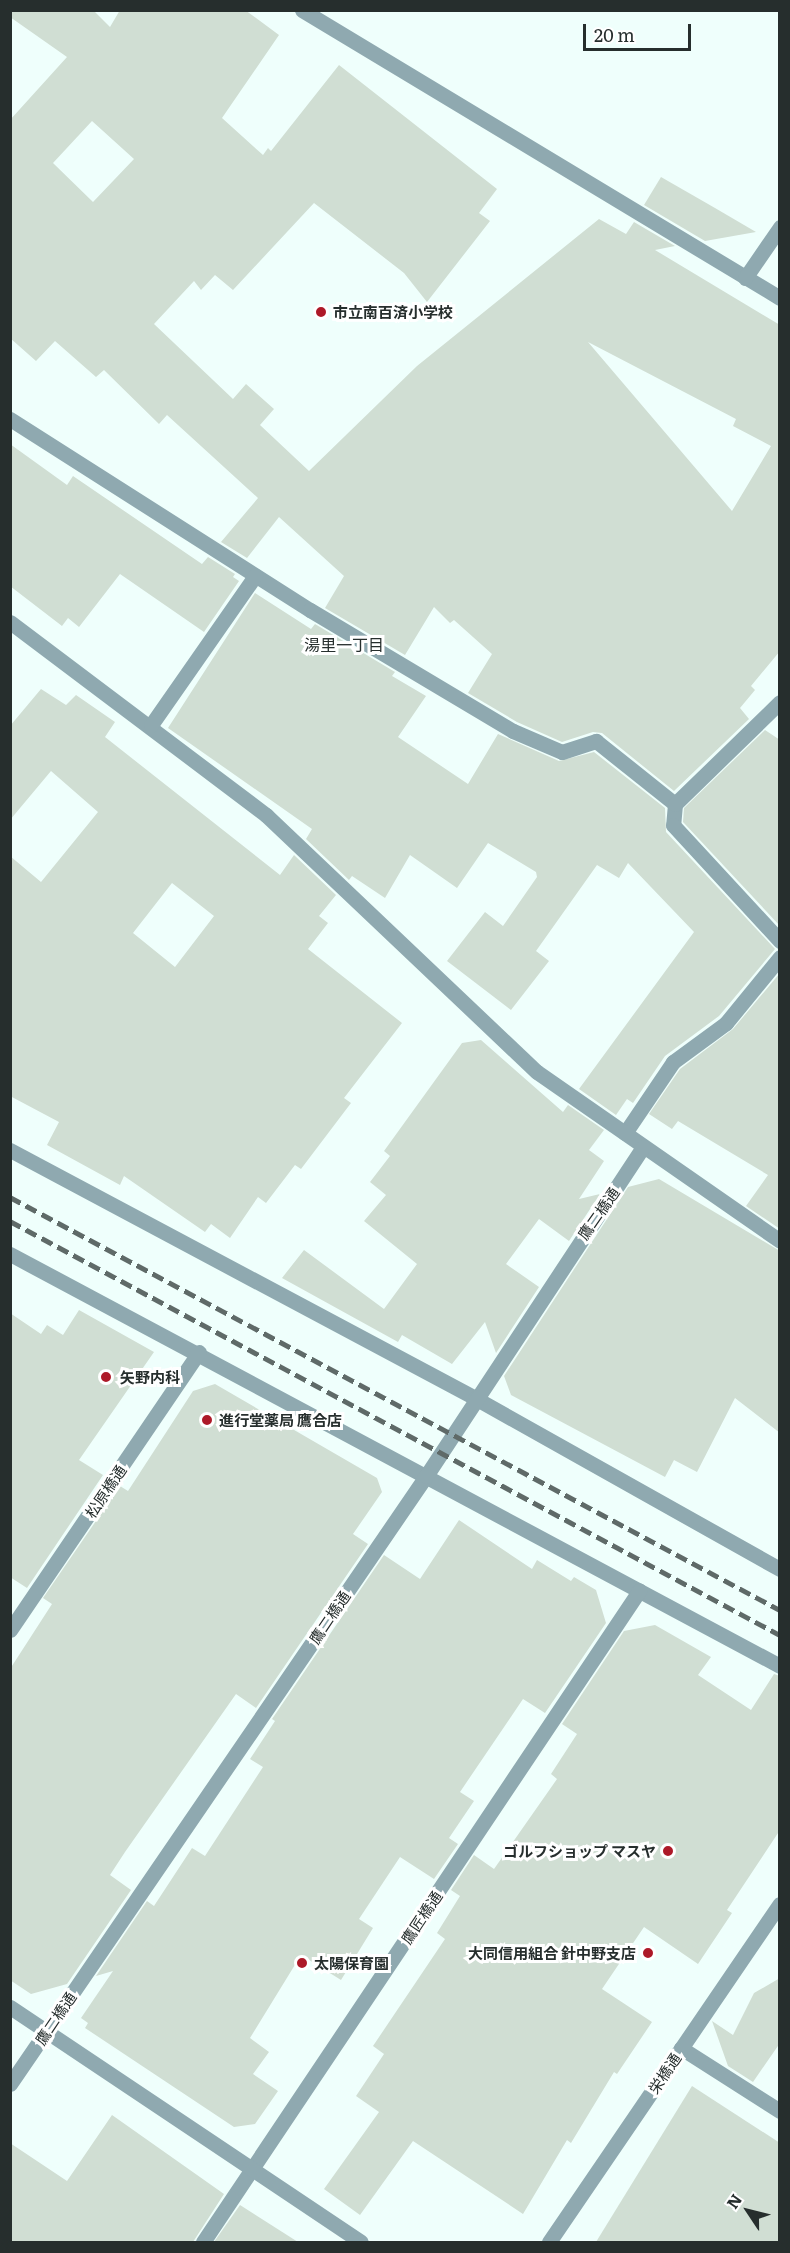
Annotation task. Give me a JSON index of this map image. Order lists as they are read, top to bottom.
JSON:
{
  "streets": {
    "street": [
      "鷹二橋通",
      "松原橋通",
      "鷹匠橋通",
      "栄橋通"
    ]
  },
  "districts": ["湯里一丁目"],
  "places": [
    "市立南百済小学校",
    "矢野内科",
    "進行堂薬局 鷹合店",
    "ゴルフショップ マスヤ",
    "大同信用組合 針中野支店",
    "太陽保育園"
  ],
  "scale_bar": "20 m",
  "north": "top left"
}
